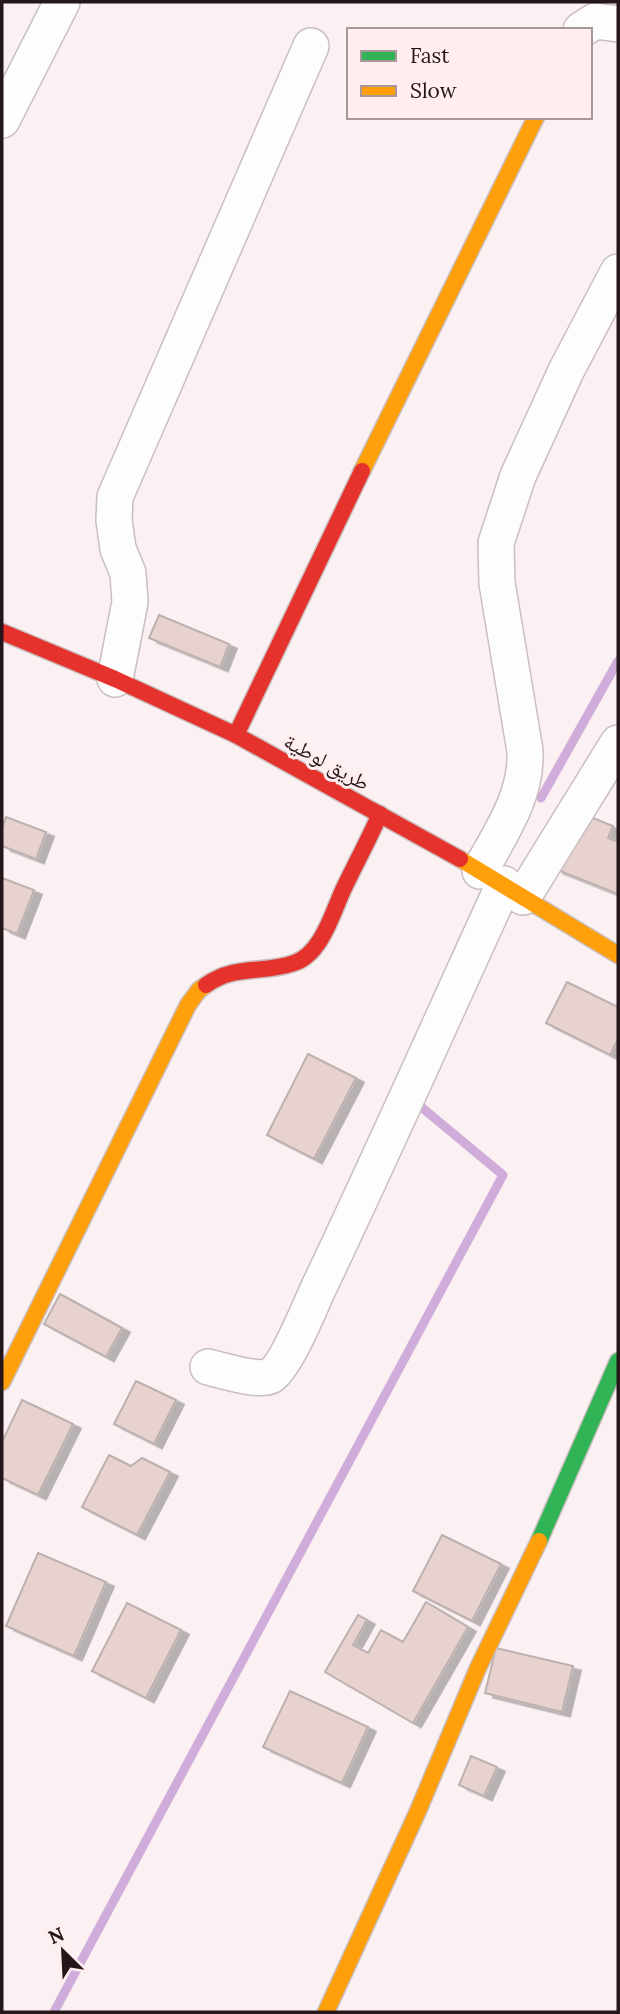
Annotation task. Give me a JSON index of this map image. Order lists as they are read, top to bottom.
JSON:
{
  "streets": {
    "street": ["طريق لوطية"]
  },
  "legend": ["Fast", "Slow"],
  "north": "top left"
}
